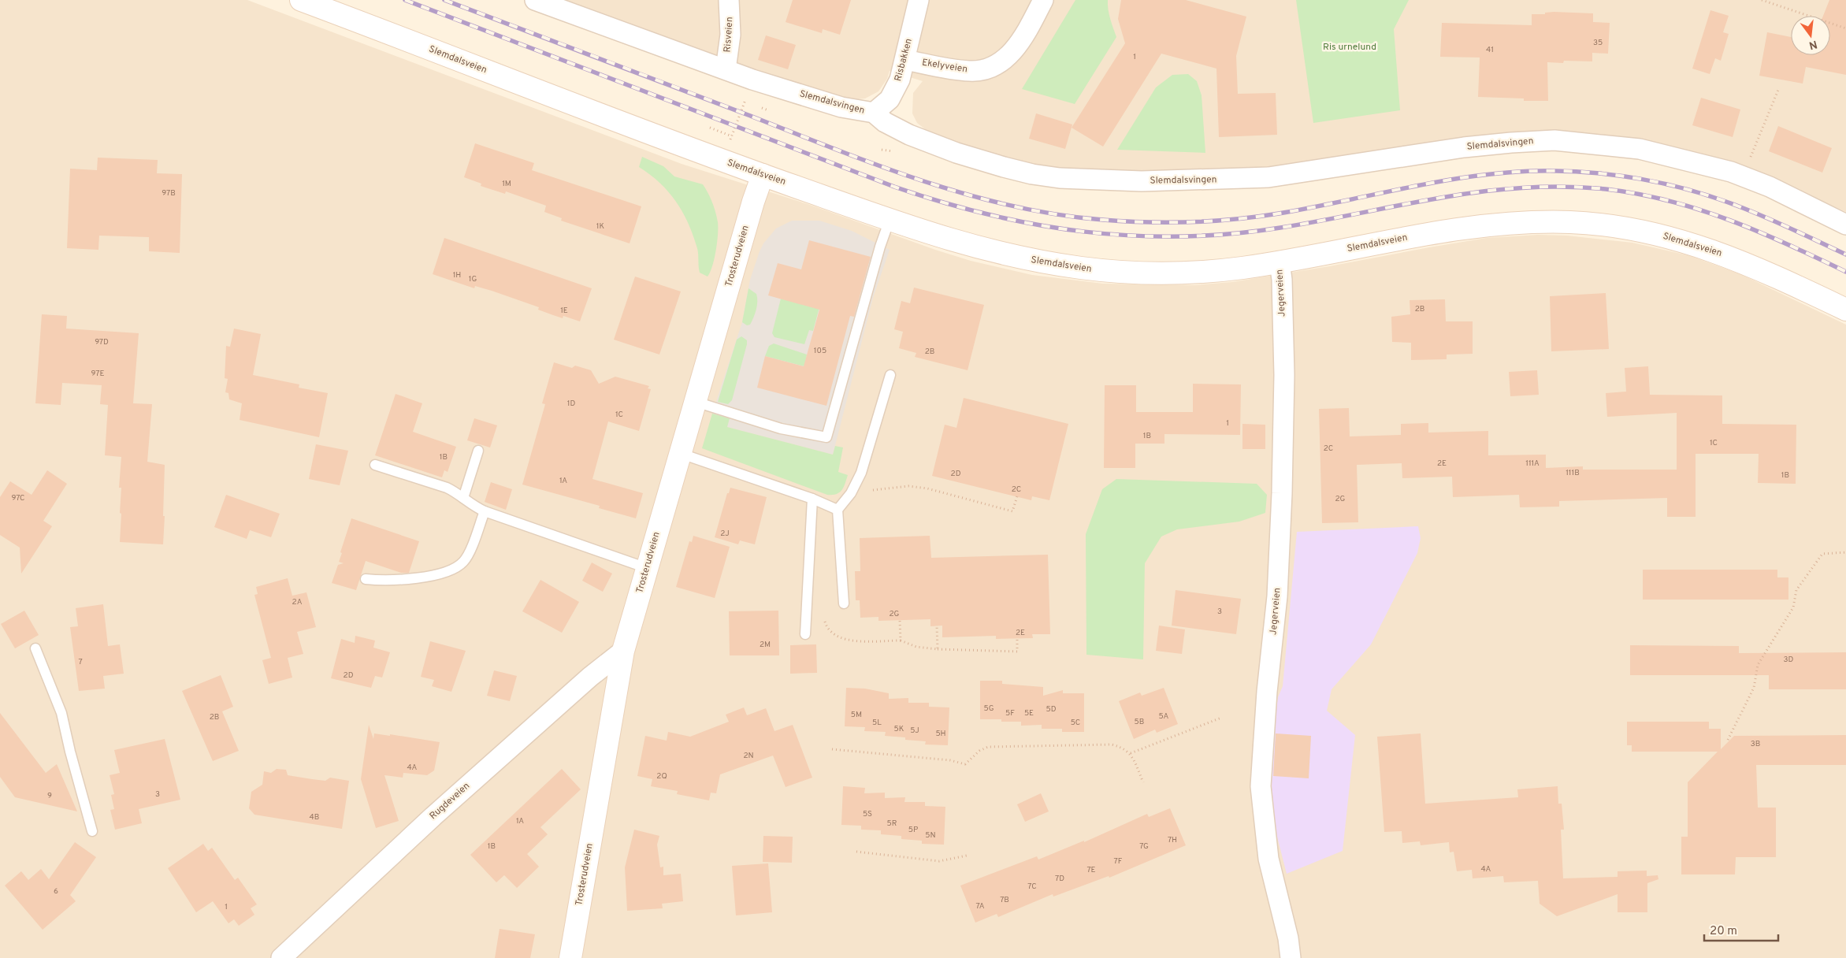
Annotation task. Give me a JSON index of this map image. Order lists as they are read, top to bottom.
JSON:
{
  "streets": {
    "main road": ["Slemdalsveien", "Trosterudveien"],
    "street": [
      "Risveien",
      "Risbakken",
      "Ekelyveien",
      "Slemdalsvingen",
      "Jegerveien",
      "Rugdeveien"
    ]
  },
  "crossings": [
    ["Risveien", "Slemdalsvingen"],
    ["Slemdalsveien", "Trosterudveien"],
    ["Slemdalsveien", "Jegerveien"],
    ["Risbakken", "Ekelyveien"],
    ["Risbakken", "Slemdalsvingen"],
    ["Trosterudveien", "Rugdeveien"]
  ],
  "parks": ["Ris urnelund"],
  "house_numbers": [
    "35",
    "41",
    "1",
    "1M",
    "97B",
    "1K",
    "1H",
    "1G",
    "2B",
    "1E",
    "97D",
    "105",
    "2B",
    "97E",
    "1D",
    "1C",
    "1",
    "1B",
    "1C",
    "2C",
    "1B",
    "2E",
    "111A",
    "111B",
    "2D",
    "1B",
    "1A",
    "2C",
    "97C",
    "2G",
    "2J",
    "2A",
    "3",
    "2G",
    "2E",
    "2M",
    "3D",
    "7",
    "2D",
    "5G",
    "5D",
    "5F",
    "5E",
    "5M",
    "5A",
    "2B",
    "5B",
    "5L",
    "5C",
    "5K",
    "5J",
    "5H",
    "3B",
    "2N",
    "4A",
    "2Q",
    "3",
    "9",
    "5S",
    "4B",
    "1A",
    "5R",
    "5P",
    "5N",
    "7H",
    "1B",
    "7G",
    "7F",
    "4A",
    "7E",
    "7D",
    "7C",
    "6",
    "7B",
    "7A",
    "1"
  ],
  "scale_bar": "20 m",
  "north": "bottom"
}
